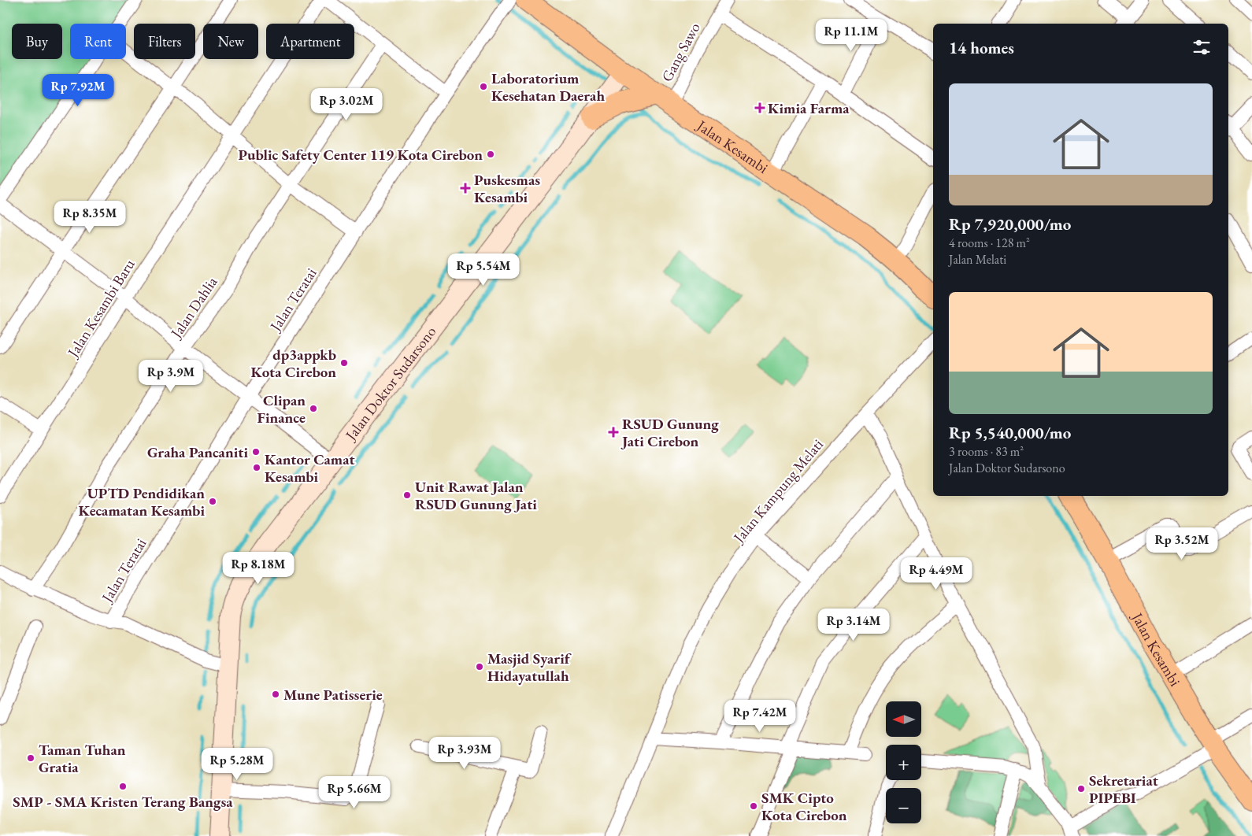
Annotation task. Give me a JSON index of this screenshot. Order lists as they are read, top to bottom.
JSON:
{
  "streets": {
    "main road": ["Jalan Kesambi"],
    "street": [
      "Gang Sawo",
      "Jalan Teratai",
      "Jalan Dahlia",
      "Jalan Kesambi Baru",
      "Jalan Doktor Sudarsono",
      "Jalan Kampung Melati"
    ]
  },
  "crossings": [
    ["Gang Sawo", "Jalan Kesambi"],
    ["Jalan Kesambi", "Jalan Doktor Sudarsono"],
    ["Jalan Teratai", "Jalan Dahlia"],
    ["Jalan Teratai", "Jalan Doktor Sudarsono"]
  ],
  "places": {
    "other": [
      "Laboratorium Kesehatan Daerah",
      "Public Safety Center 119 Kota Cirebon",
      "dp3appkb Kota Cirebon",
      "Clipan Finance",
      "Graha Pancaniti",
      "Kantor Camat Kesambi",
      "Unit Rawat Jalan RSUD Gunung Jati",
      "UPTD Pendidikan Kecamatan Kesambi",
      "Masjid Syarif Hidayatullah",
      "Mune Patisserie",
      "Taman Tuhan Gratia",
      "SMP - SMA Kristen Terang Bangsa",
      "Sekretariat PIPEBI",
      "SMK Cipto Kota Cirebon"
    ],
    "health": ["Kimia Farma", "Puskesmas Kesambi", "RSUD Gunung Jati Cirebon"]
  },
  "north": "left",
  "page": {
    "price": [
      "Rp 11.1M",
      "Rp 7.92M",
      "Rp 3.02M",
      "Rp 8.35M",
      "Rp 5.54M",
      "Rp 3.9M",
      "Rp 3.52M",
      "Rp 8.18M",
      "Rp 4.49M",
      "Rp 3.14M",
      "Rp 7.42M",
      "Rp 3.93M",
      "Rp 5.28M",
      "Rp 5.66M"
    ],
    "chip": [
      "Buy",
      "Rent",
      "Filters",
      "New",
      "Apartment"
    ],
    "heading": "14 homes",
    "list": [
      {
        "name": "Rp 7,920,000/mo",
        "note": "4 rooms · 128 m² · Jalan Melati"
      },
      {
        "name": "Rp 5,540,000/mo",
        "note": "3 rooms · 83 m² · Jalan Doktor Sudarsono"
      }
    ],
    "map_buttons": ["+", "−"]
  }
}
